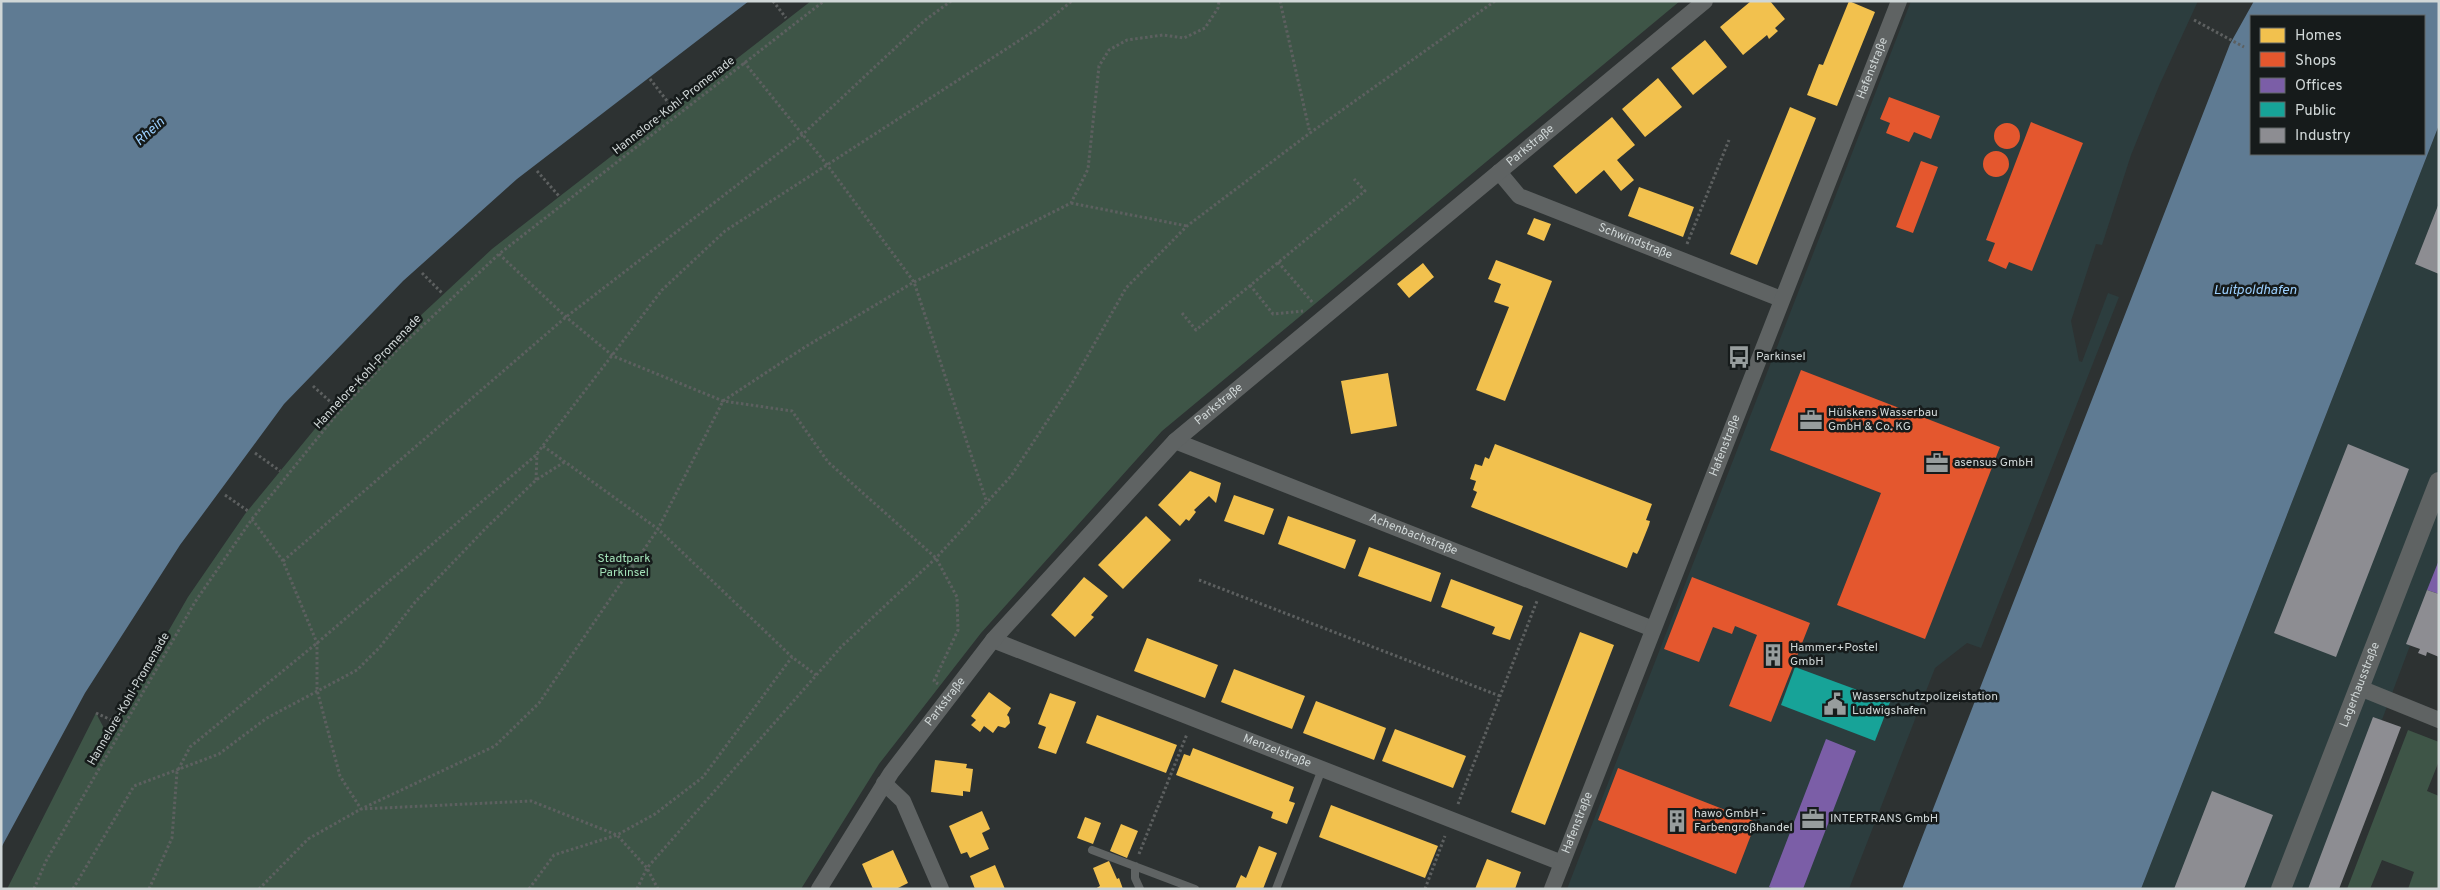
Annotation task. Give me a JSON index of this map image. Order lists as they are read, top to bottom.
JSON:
{
  "streets": {
    "street": [
      "Hafenstraße",
      "Parkstraße",
      "Schwindstraße",
      "Achenbachstraße",
      "Lagerhausstraße",
      "Menzelstraße"
    ],
    "path": ["Hannelore-Kohl-Promenade"]
  },
  "crossings": [
    ["Hafenstraße", "Schwindstraße"],
    ["Hafenstraße", "Achenbachstraße"],
    ["Hafenstraße", "Menzelstraße"],
    ["Parkstraße", "Schwindstraße"],
    ["Parkstraße", "Achenbachstraße"],
    ["Parkstraße", "Menzelstraße"]
  ],
  "water": ["Rhein", "Luitpoldhafen"],
  "parks": ["Stadtpark Parkinsel"],
  "places": {
    "bus stop": ["Parkinsel"],
    "office": ["Hülskens Wasserbau GmbH & Co. KG", "asensus GmbH", "INTERTRANS GmbH"],
    "building": ["Hammer+Postel GmbH", "hawo GmbH - Farbengroßhandel"],
    "public building": ["Wasserschutzpolizeistation Ludwigshafen"]
  },
  "legend": [
    "Homes",
    "Shops",
    "Offices",
    "Public",
    "Industry"
  ]
}
